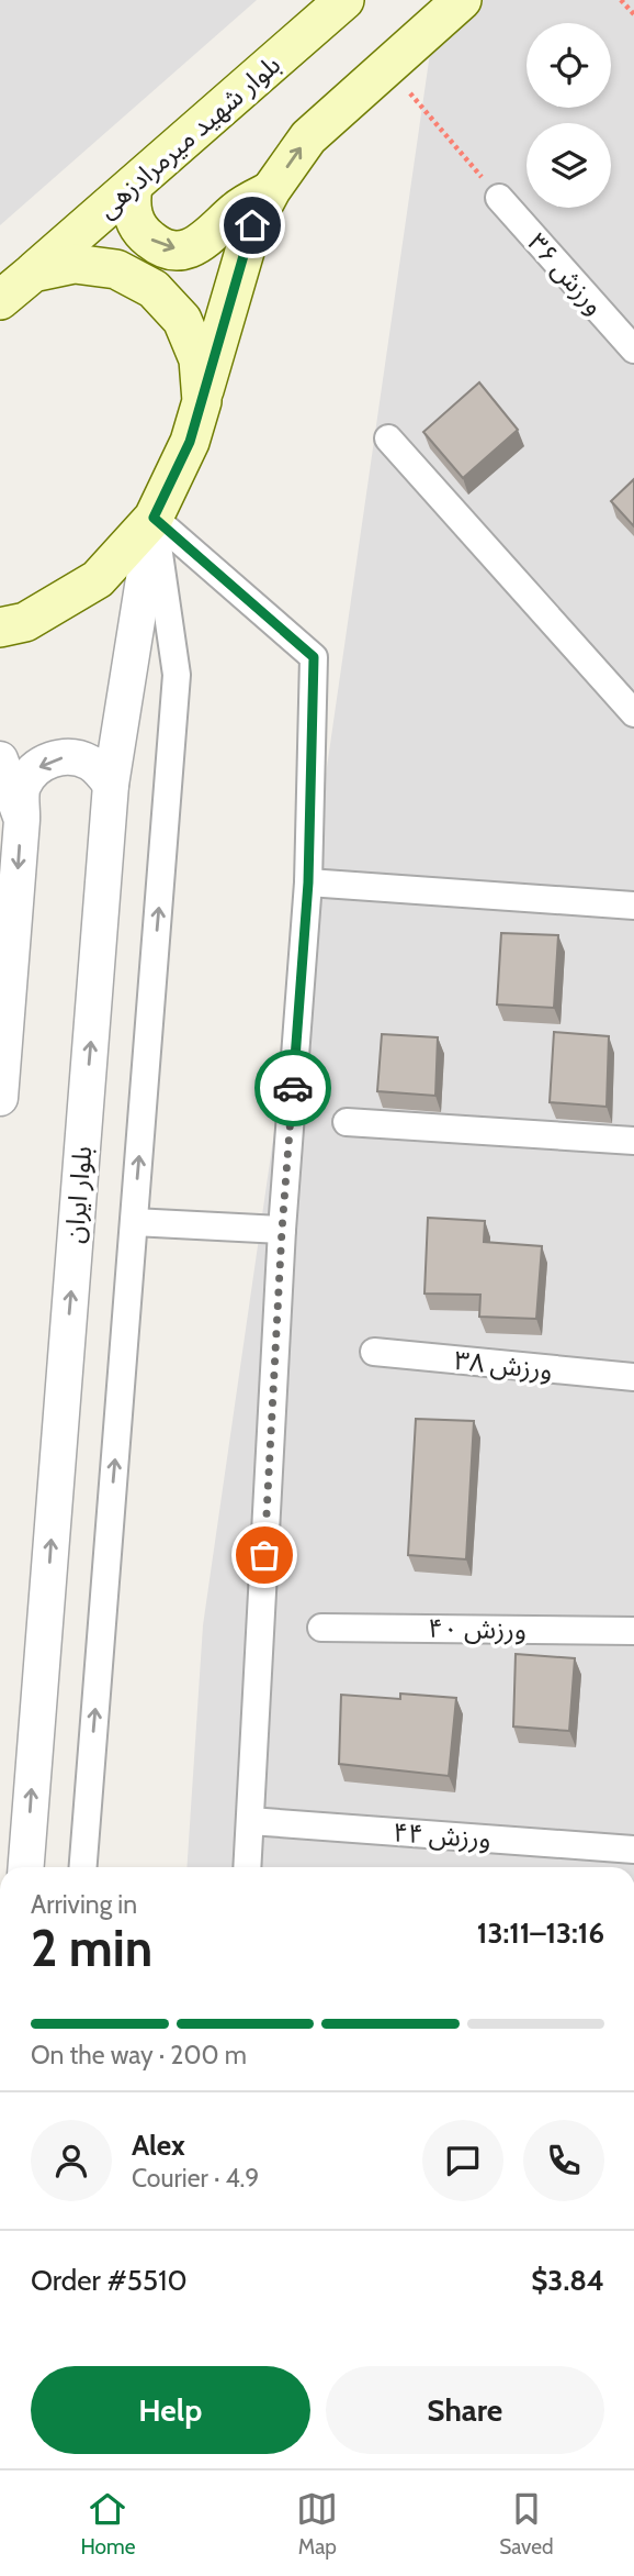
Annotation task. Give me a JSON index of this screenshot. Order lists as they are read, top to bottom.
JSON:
{
  "streets": {
    "main road": ["بلوار شهید میرمرادزهی"],
    "street": [
      "ورزش ۳۶",
      "بلوار ایران",
      "ورزش ۳۸",
      "ورزش ۴۰",
      "ورزش ۴۴"
    ]
  },
  "page": {
    "heading": ["2 min", "Arriving in", "13:11–13:16"],
    "panel": [
      "Alex",
      "Courier · 4.9",
      "Order #5510",
      "$3.84"
    ],
    "bar": "On the way · 200 m",
    "buttons": ["Help", "Share"],
    "tabs": ["Home", "Map", "Saved"]
  }
}
